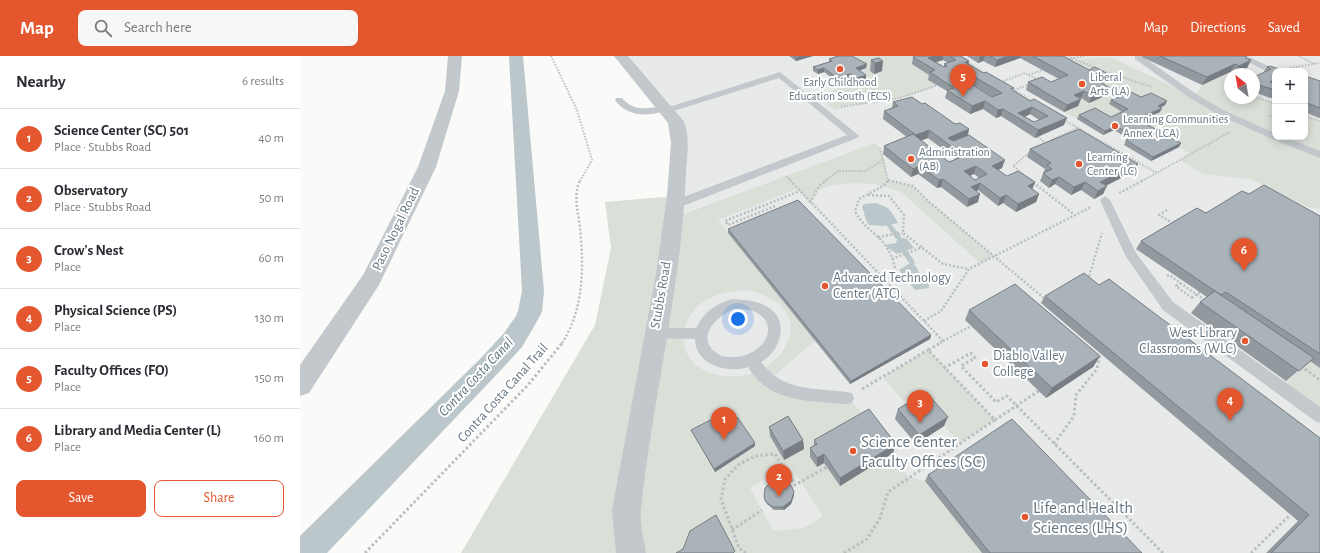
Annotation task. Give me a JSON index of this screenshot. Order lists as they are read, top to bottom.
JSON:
{
  "streets": {
    "street": ["Paso Nogal Road", "Stubbs Road"],
    "path": ["Contra Costa Canal Trail"]
  },
  "water": ["Contra Costa Canal"],
  "places": [
    "Early Childhood Education South (ECS)",
    "Liberal Arts (LA)",
    "Learning Communities Annex (LCA)",
    "Administration (AB)",
    "Learning Center (LC)",
    "Advanced Technology Center (ATC)",
    "West Library Classrooms (WLC)",
    "Diablo Valley College",
    "Science Center Faculty Offices (SC)",
    "Life and Health Sciences (LHS)"
  ],
  "north": "top left",
  "page": {
    "header": "Map",
    "search": "Search here",
    "nav": ["Map", "Directions", "Saved"],
    "heading": ["Nearby", "6 results"],
    "pins": [
      "5",
      "6",
      "4",
      "3",
      "1",
      "2"
    ],
    "map_buttons": ["+", "−"],
    "list": [
      {
        "mark": "1",
        "name": "Science Center (SC) 501",
        "note": "Place · Stubbs Road",
        "value": "40 m"
      },
      {
        "mark": "2",
        "name": "Observatory",
        "note": "Place · Stubbs Road",
        "value": "50 m"
      },
      {
        "mark": "3",
        "name": "Crow's Nest",
        "note": "Place",
        "value": "60 m"
      },
      {
        "mark": "4",
        "name": "Physical Science (PS)",
        "note": "Place",
        "value": "130 m"
      },
      {
        "mark": "5",
        "name": "Faculty Offices (FO)",
        "note": "Place",
        "value": "150 m"
      },
      {
        "mark": "6",
        "name": "Library and Media Center (L)",
        "note": "Place",
        "value": "160 m"
      }
    ],
    "buttons": ["Save", "Share"]
  }
}
